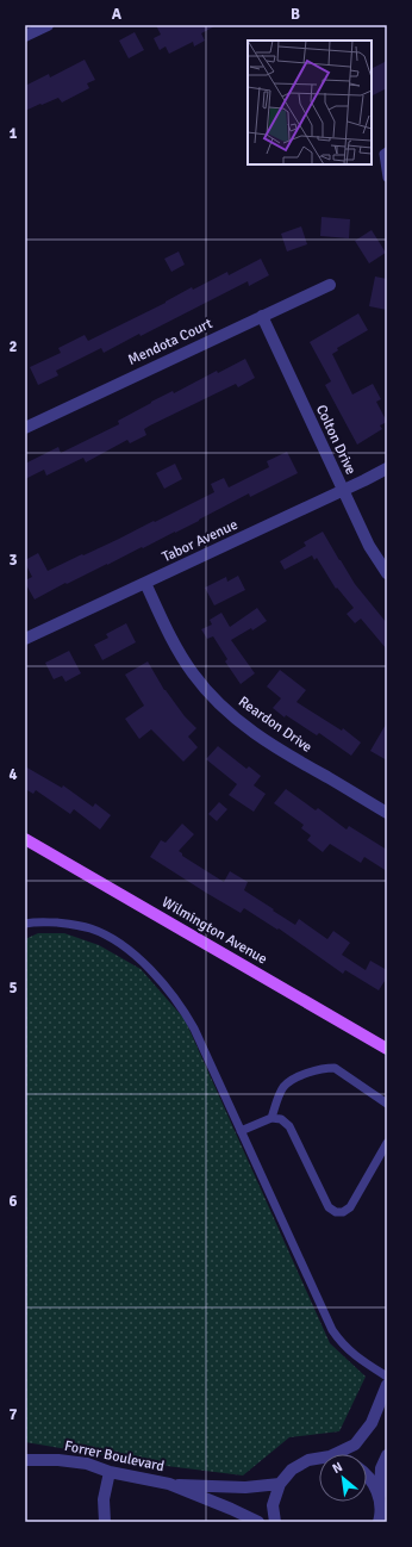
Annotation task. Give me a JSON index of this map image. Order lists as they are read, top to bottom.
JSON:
{
  "streets": {
    "main road": ["Wilmington Avenue"],
    "street": [
      "Mendota Court",
      "Colton Drive",
      "Tabor Avenue",
      "Reardon Drive",
      "Forrer Boulevard"
    ]
  },
  "crossings": [
    ["Mendota Court", "Colton Drive"],
    ["Colton Drive", "Tabor Avenue"],
    ["Tabor Avenue", "Reardon Drive"]
  ],
  "north": "top left",
  "grid": {
    "columns": ["A", "B"],
    "rows": [
      "1",
      "2",
      "3",
      "4",
      "5",
      "6",
      "7"
    ]
  }
}
